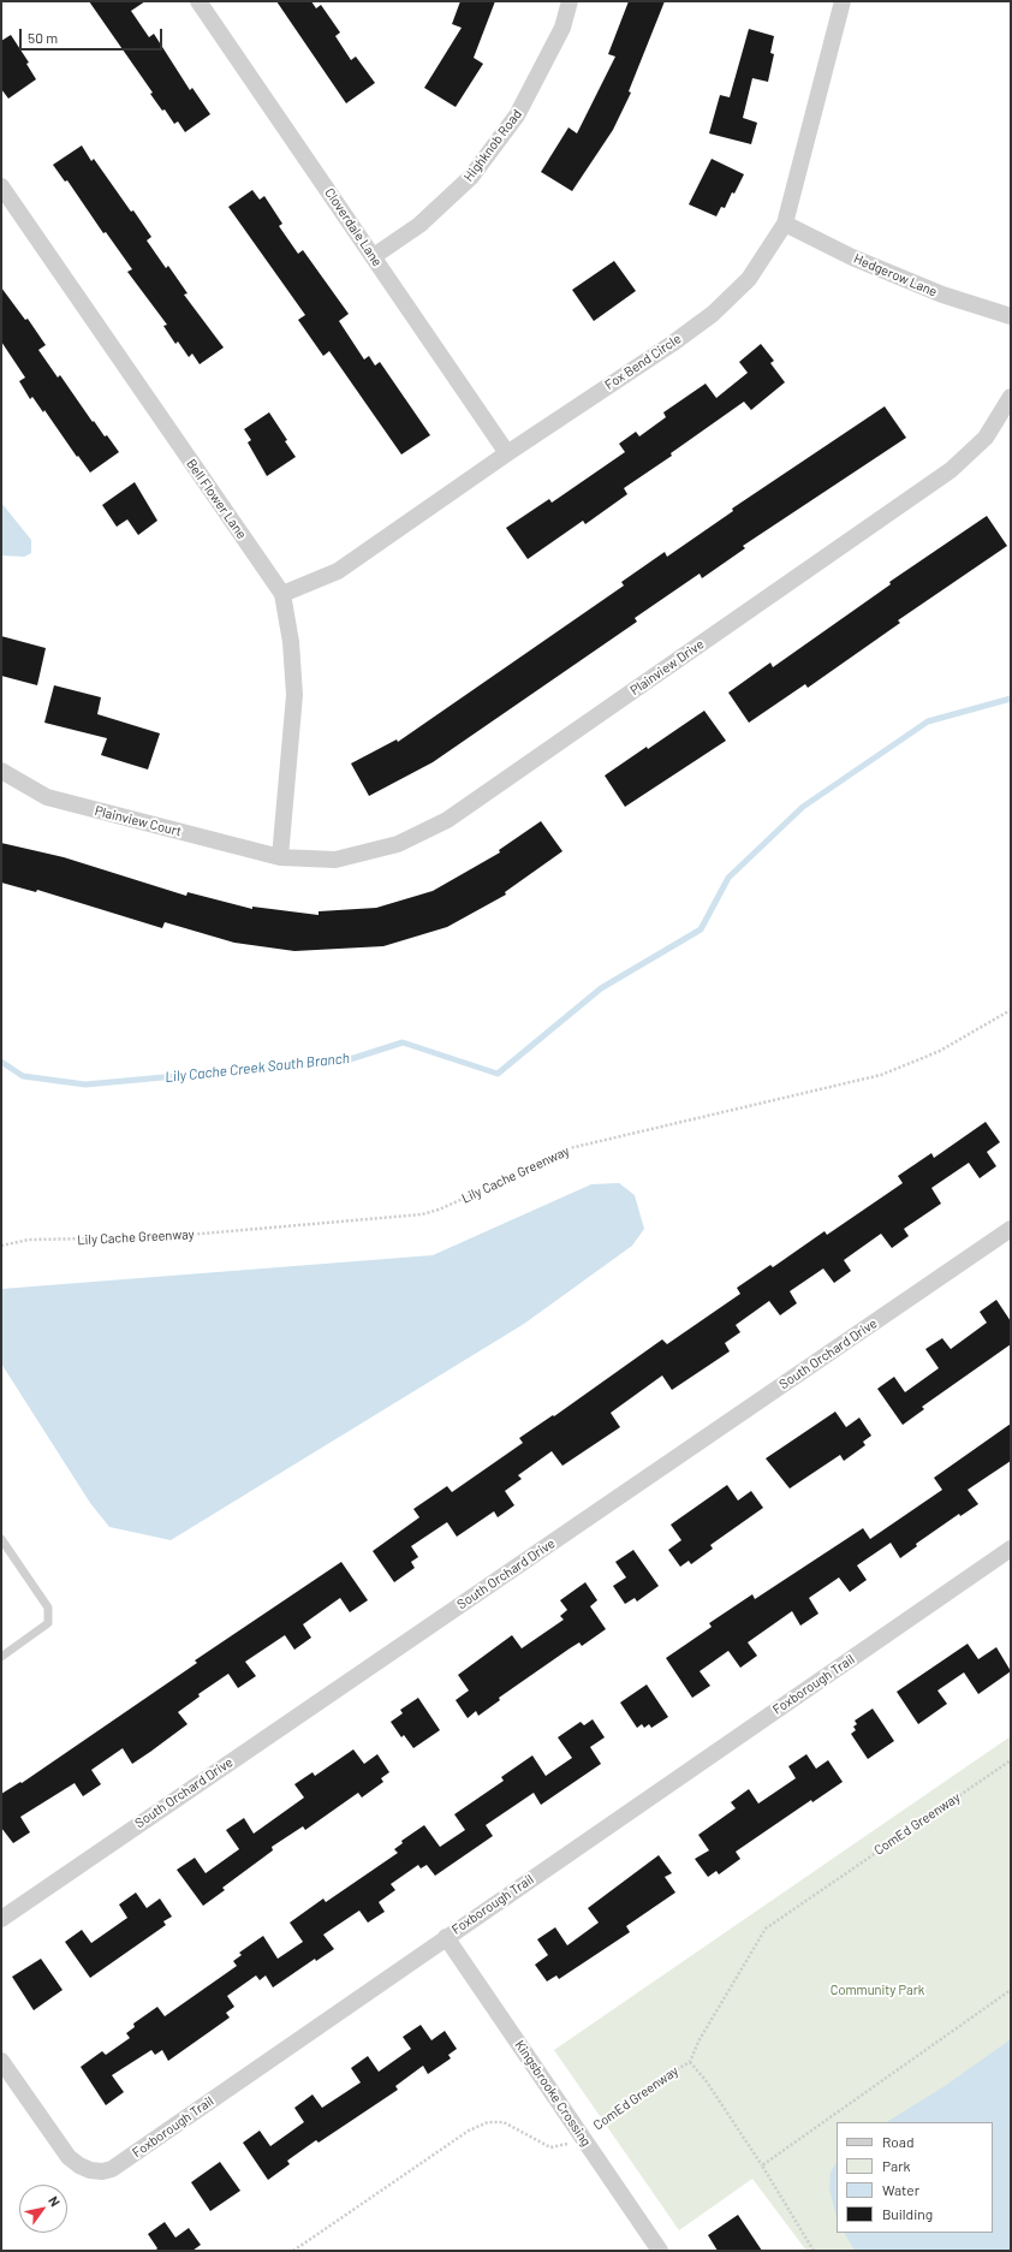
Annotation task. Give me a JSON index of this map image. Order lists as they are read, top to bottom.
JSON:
{
  "streets": {
    "street": [
      "Highknob Road",
      "Cloverdale Lane",
      "Hedgerow Lane",
      "Fox Bend Circle",
      "Bell Flower Lane",
      "Plainview Drive",
      "Plainview Court",
      "South Orchard Drive",
      "Foxborough Trail",
      "Kingsbrooke Crossing"
    ],
    "path": ["Lily Cache Greenway", "ComEd Greenway"]
  },
  "crossings": [
    ["Highknob Road", "Cloverdale Lane"],
    ["Cloverdale Lane", "Fox Bend Circle"],
    ["Hedgerow Lane", "Fox Bend Circle"],
    ["Fox Bend Circle", "Bell Flower Lane"],
    ["Bell Flower Lane", "Plainview Drive"],
    ["Bell Flower Lane", "Plainview Court"],
    ["Plainview Drive", "Plainview Court"],
    ["Foxborough Trail", "Kingsbrooke Crossing"],
    ["ComEd Greenway", "Kingsbrooke Crossing"]
  ],
  "water": ["Lily Cache Creek South Branch"],
  "parks": ["Community Park"],
  "legend": [
    "Road",
    "Park",
    "Water",
    "Building"
  ],
  "scale_bar": "50 m",
  "north": "top right"
}
